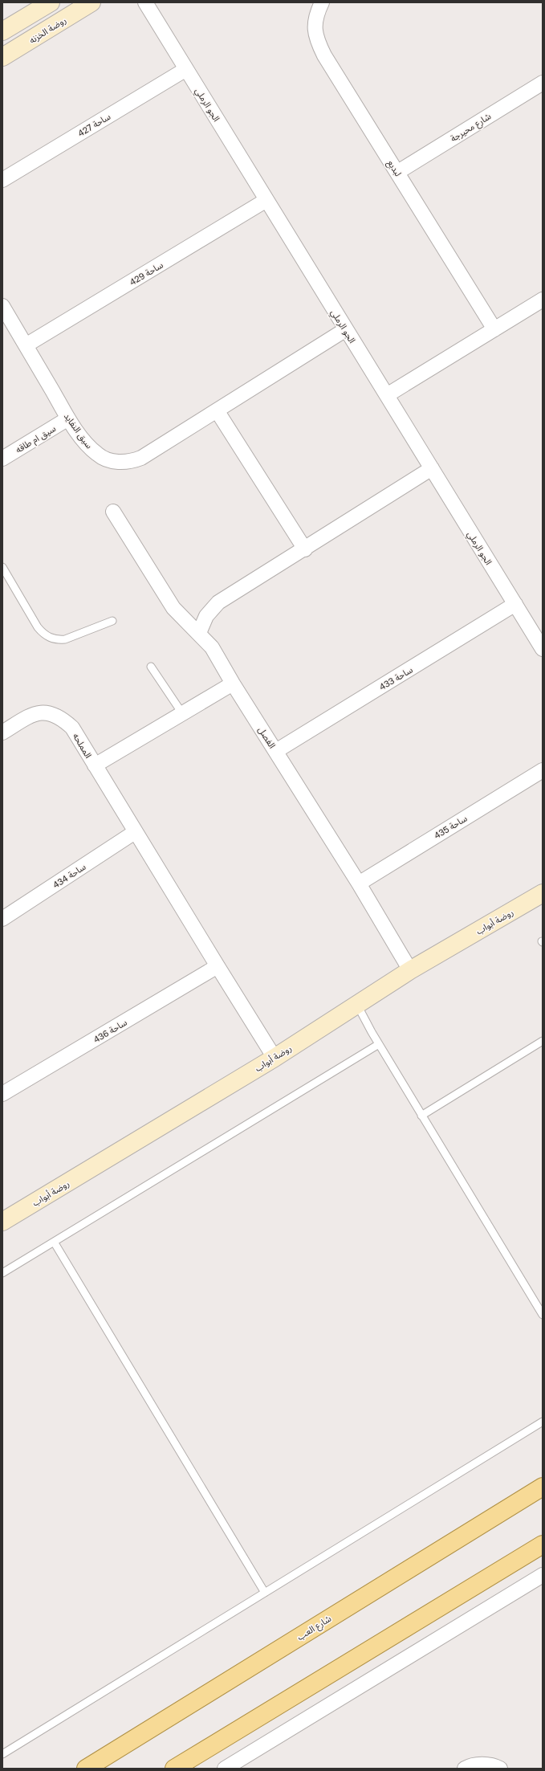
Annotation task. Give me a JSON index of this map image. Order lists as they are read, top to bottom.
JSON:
{
  "streets": {
    "main road": ["شارع العب"],
    "street": [
      "روضة الخزنه",
      "الجو الرملي",
      "ساحة 427",
      "شارع محيرجة",
      "لبديع",
      "ساحة 429",
      "سيق النفايد",
      "سيق ام طاقه",
      "ساحة 433",
      "الفصل",
      "المملحه",
      "ساحة 435",
      "ساحة 434",
      "روضة أبواب",
      "ساحة 436"
    ]
  },
  "crossings": [
    ["الجو الرملي", "ساحة 427"],
    ["الجو الرملي", "ساحة 429"],
    ["الجو الرملي", "سيق النفايد"],
    ["الجو الرملي", "ساحة 433"],
    ["شارع محيرجة", "لبديع"],
    ["ساحة 429", "سيق النفايد"],
    ["سيق النفايد", "سيق ام طاقه"],
    ["ساحة 433", "الفصل"],
    ["الفصل", "ساحة 435"],
    ["الفصل", "روضة أبواب"],
    ["المملحه", "ساحة 434"],
    ["المملحه", "روضة أبواب"],
    ["المملحه", "ساحة 436"]
  ]
}
